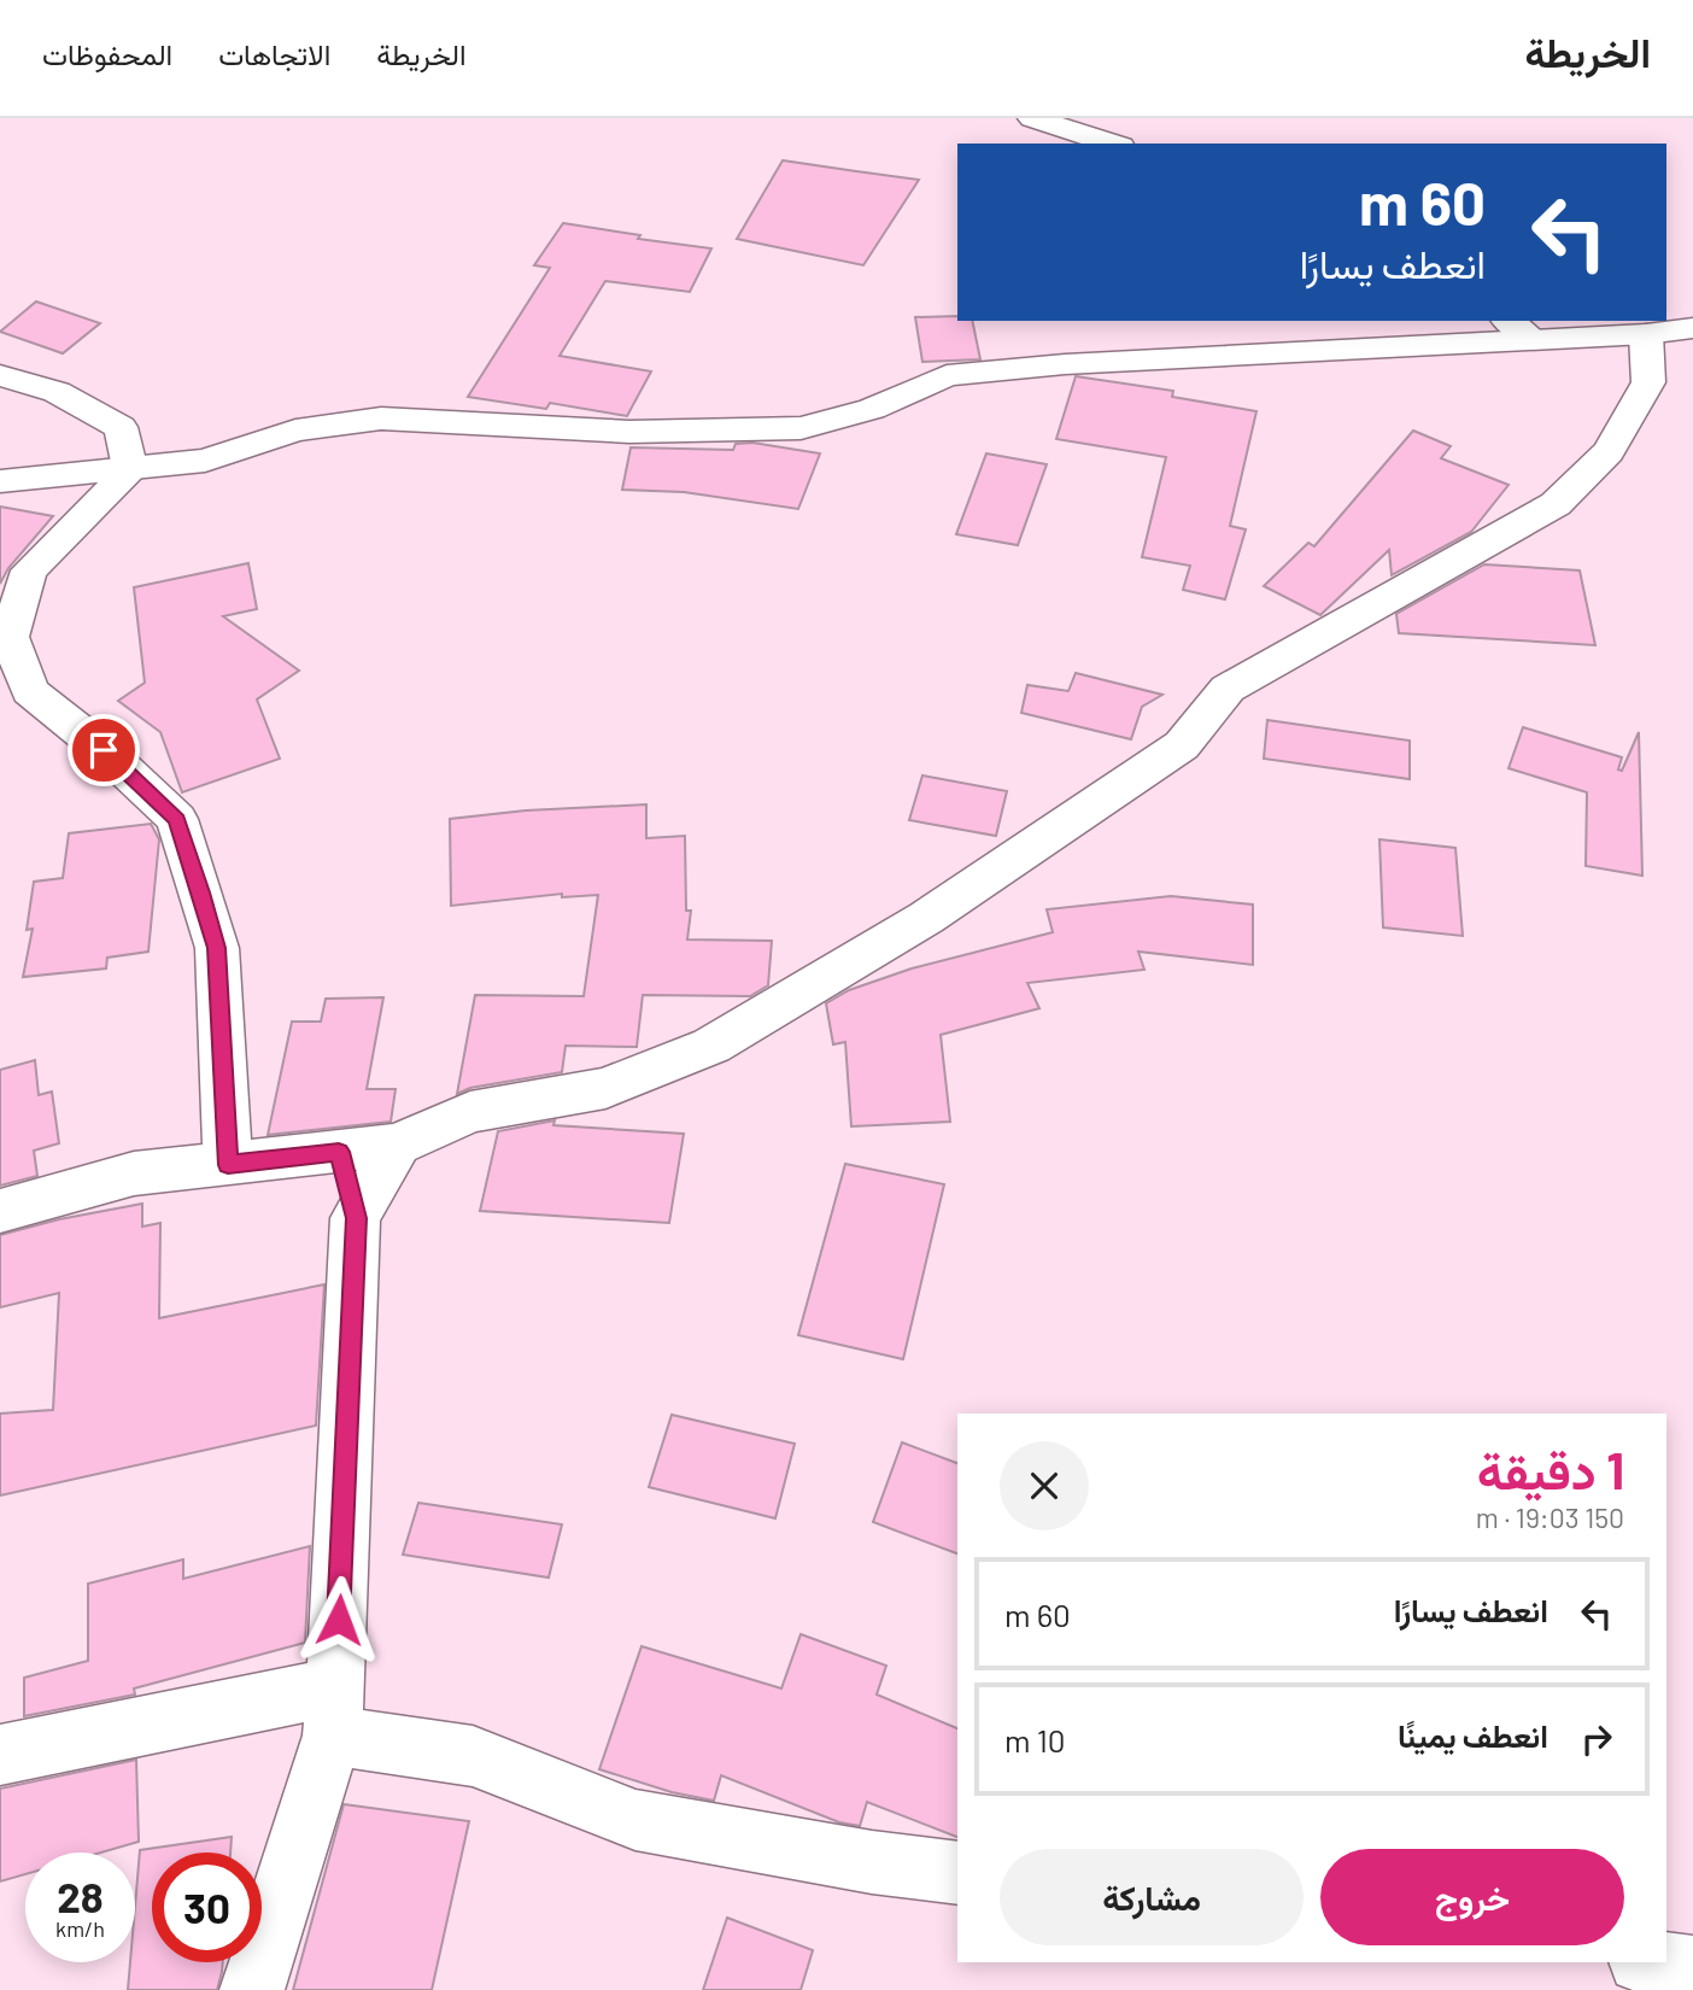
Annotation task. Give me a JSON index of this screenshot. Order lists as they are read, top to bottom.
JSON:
{
  "page": {
    "header": "الخريطة",
    "nav": ["الخريطة", "الاتجاهات", "المحفوظات"],
    "turn": ["60 m", "انعطف يسارًا"],
    "heading": ["1 دقيقة", "150 m · 19:03"],
    "list": [
      {
        "name": "انعطف يسارًا",
        "value": "60 m"
      },
      {
        "name": "انعطف يمينًا",
        "value": "10 m"
      }
    ],
    "buttons": ["خروج", "مشاركة"],
    "speed": "28 km/h",
    "limit": "30"
  }
}
